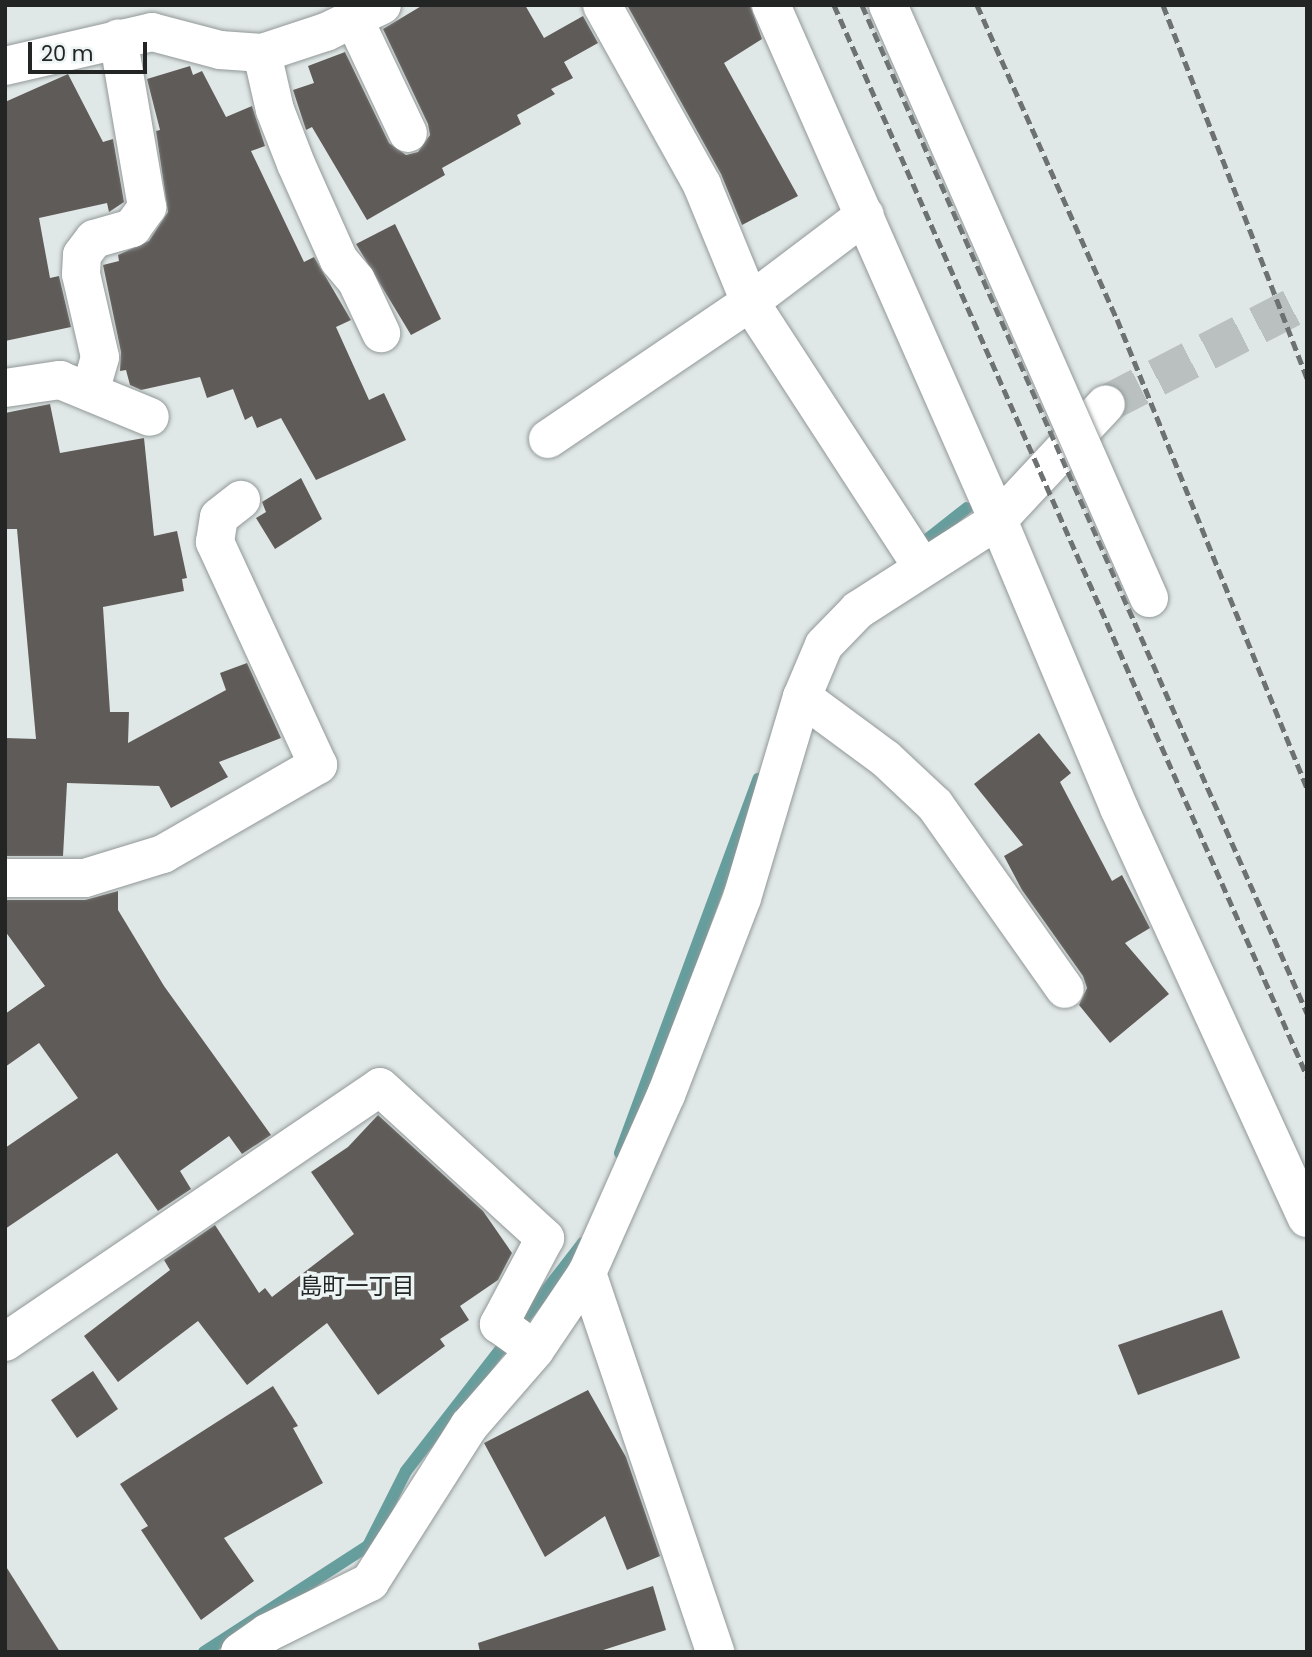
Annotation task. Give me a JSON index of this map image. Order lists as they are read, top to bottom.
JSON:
{
  "districts": ["島町一丁目"],
  "scale_bar": "20 m"
}
